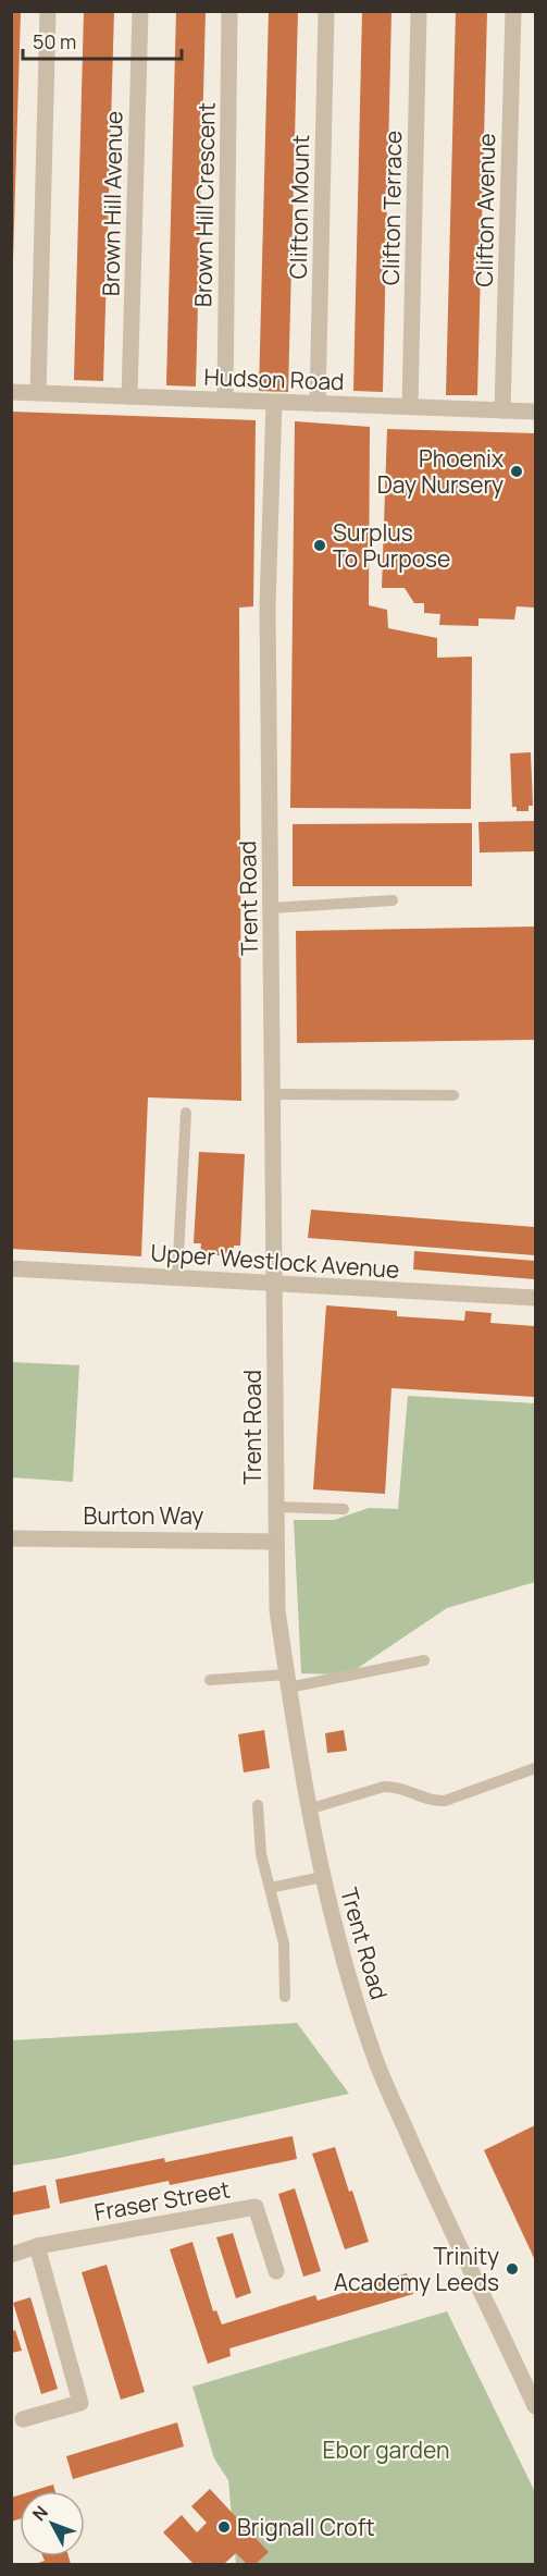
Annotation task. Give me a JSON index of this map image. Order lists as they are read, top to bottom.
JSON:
{
  "streets": {
    "street": [
      "Brown Hill Avenue",
      "Brown Hill Crescent",
      "Clifton Mount",
      "Clifton Terrace",
      "Clifton Avenue",
      "Hudson Road",
      "Trent Road",
      "Upper Westlock Avenue",
      "Burton Way",
      "Fraser Street"
    ]
  },
  "crossings": [
    ["Brown Hill Avenue", "Hudson Road"],
    ["Brown Hill Crescent", "Hudson Road"],
    ["Clifton Mount", "Hudson Road"],
    ["Clifton Terrace", "Hudson Road"],
    ["Clifton Avenue", "Hudson Road"],
    ["Hudson Road", "Trent Road"],
    ["Trent Road", "Upper Westlock Avenue"],
    ["Trent Road", "Burton Way"]
  ],
  "parks": ["Ebor garden"],
  "places": [
    "Phoenix Day Nursery",
    "Surplus To Purpose",
    "Trinity Academy Leeds",
    "Brignall Croft"
  ],
  "scale_bar": "50 m",
  "north": "top left"
}
